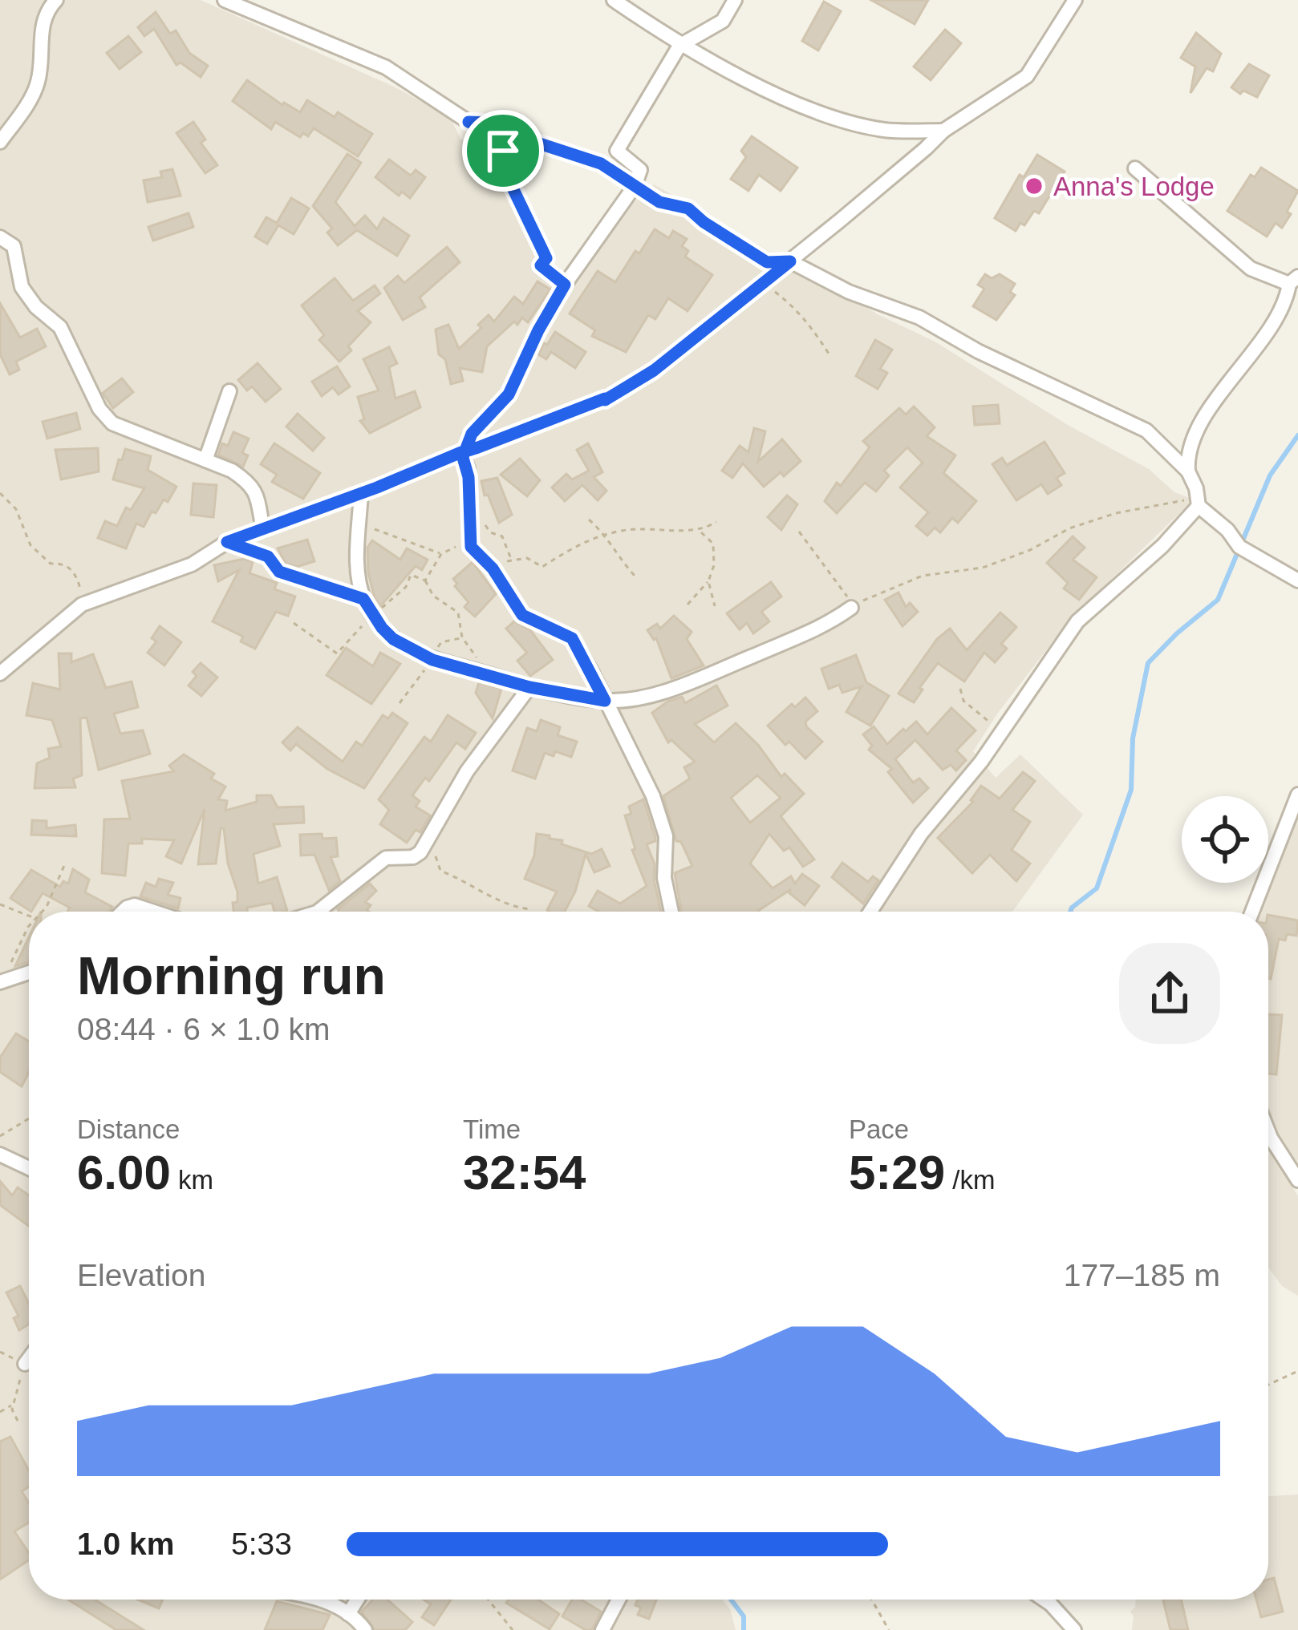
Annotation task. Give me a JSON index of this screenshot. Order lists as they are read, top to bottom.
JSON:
{
  "places": ["Anna's Lodge"],
  "page": {
    "heading": ["Morning run", "08:44 · 6 × 1.0 km"],
    "stats": [
      ["Distance", "6.00 km"],
      ["Time", "32:54"],
      ["Pace", "5:29 /km"]
    ],
    "chart": ["Elevation", "177–185 m"],
    "list": [
      {
        "name": "1.0 km",
        "note": "5:33"
      }
    ]
  }
}
